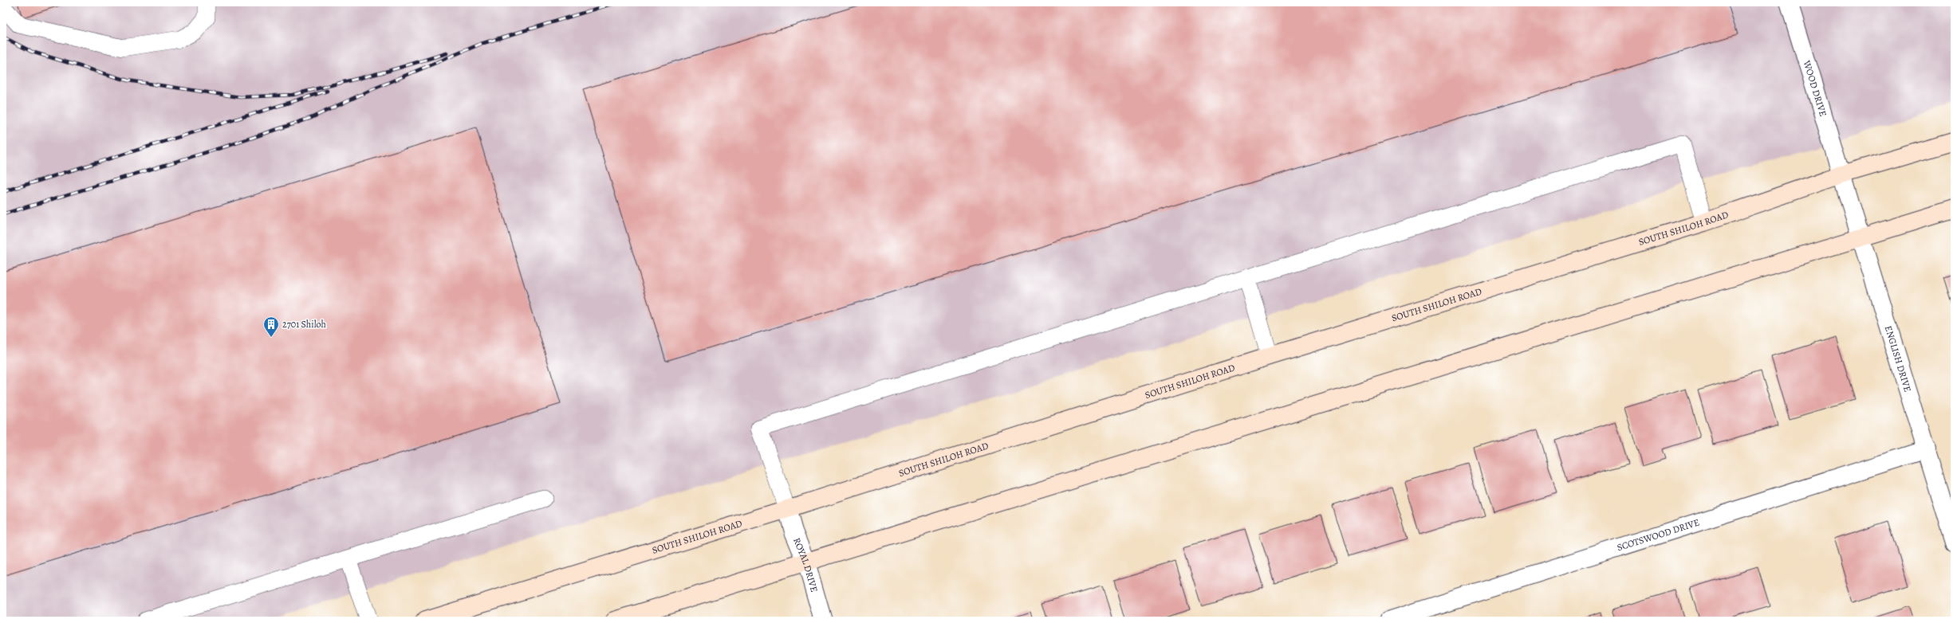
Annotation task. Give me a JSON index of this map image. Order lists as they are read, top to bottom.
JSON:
{
  "streets": {
    "main road": ["SOUTH SHILOH ROAD"],
    "street": [
      "WOOD DRIVE",
      "ENGLISH DRIVE",
      "SCOTSWOOD DRIVE",
      "ROYAL DRIVE"
    ]
  },
  "crossings": [
    ["WOOD DRIVE", "SOUTH SHILOH ROAD"],
    ["WOOD DRIVE", "ENGLISH DRIVE"],
    ["SOUTH SHILOH ROAD", "ENGLISH DRIVE"],
    ["SOUTH SHILOH ROAD", "ROYAL DRIVE"],
    ["ENGLISH DRIVE", "SCOTSWOOD DRIVE"]
  ],
  "places": {
    "building": ["2701 Shiloh"]
  }
}
